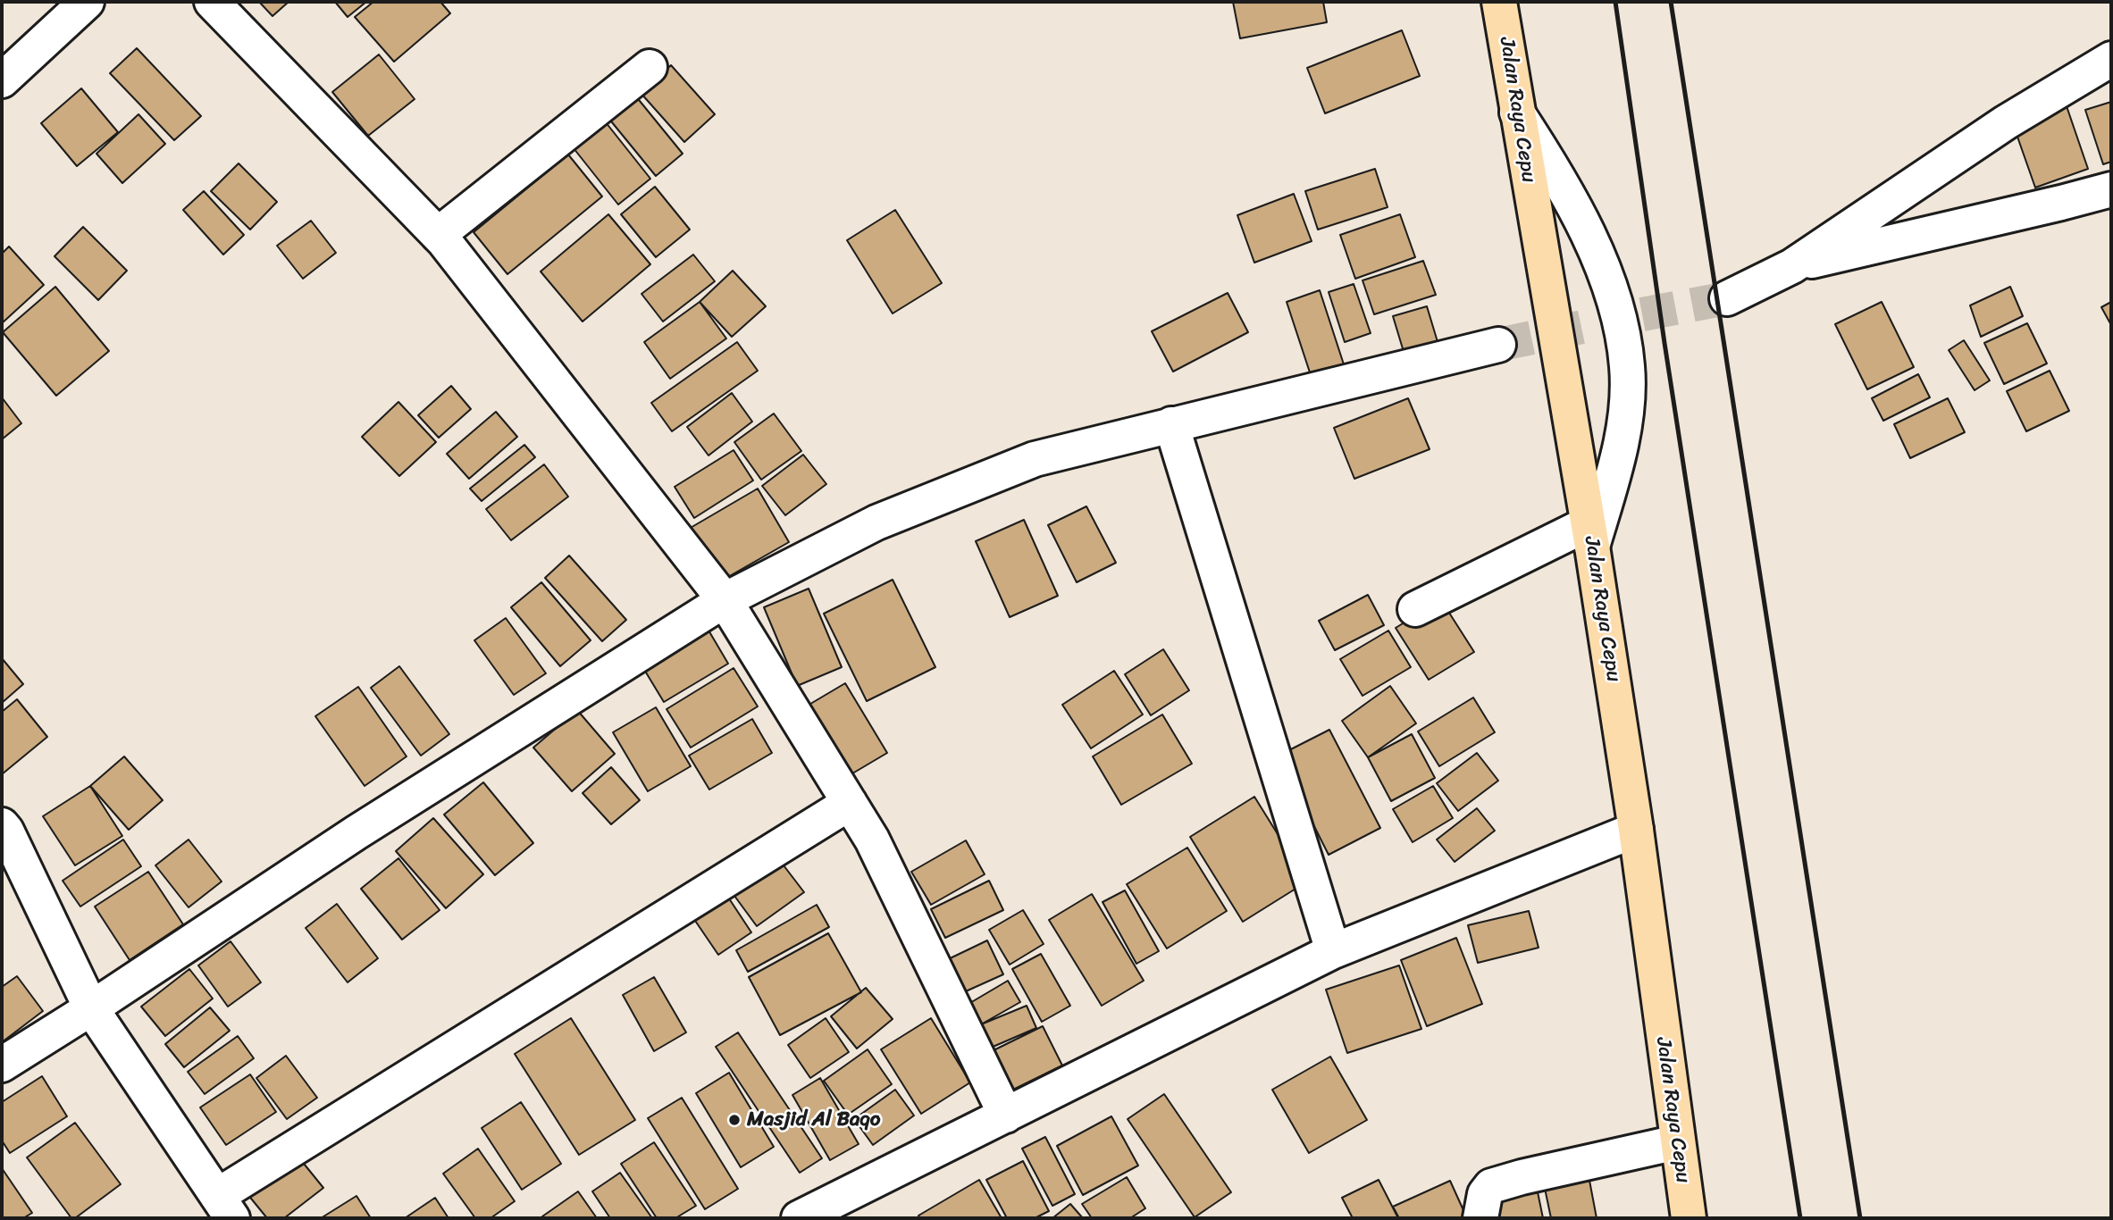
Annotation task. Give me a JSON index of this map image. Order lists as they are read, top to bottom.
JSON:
{
  "streets": {
    "highway": ["Jalan Raya Cepu"]
  },
  "places": ["Masjid Al Baqo"]
}
